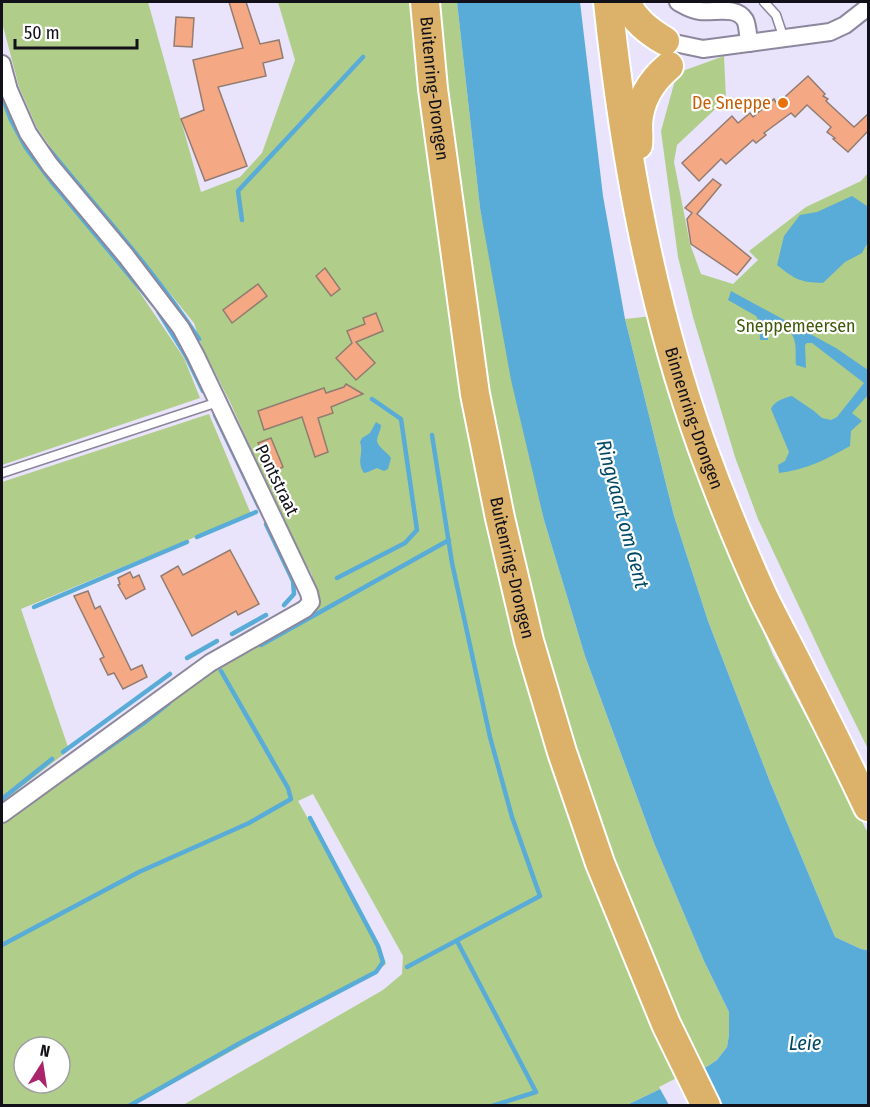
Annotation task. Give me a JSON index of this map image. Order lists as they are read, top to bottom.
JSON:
{
  "streets": {
    "highway": ["Buitenring-Drongen", "Binnenring-Drongen"],
    "street": ["Pontstraat"]
  },
  "water": ["Ringvaart om Gent", "Leie"],
  "parks": ["Sneppemeersen"],
  "places": ["De Sneppe"],
  "scale_bar": "50 m",
  "north": "top"
}
